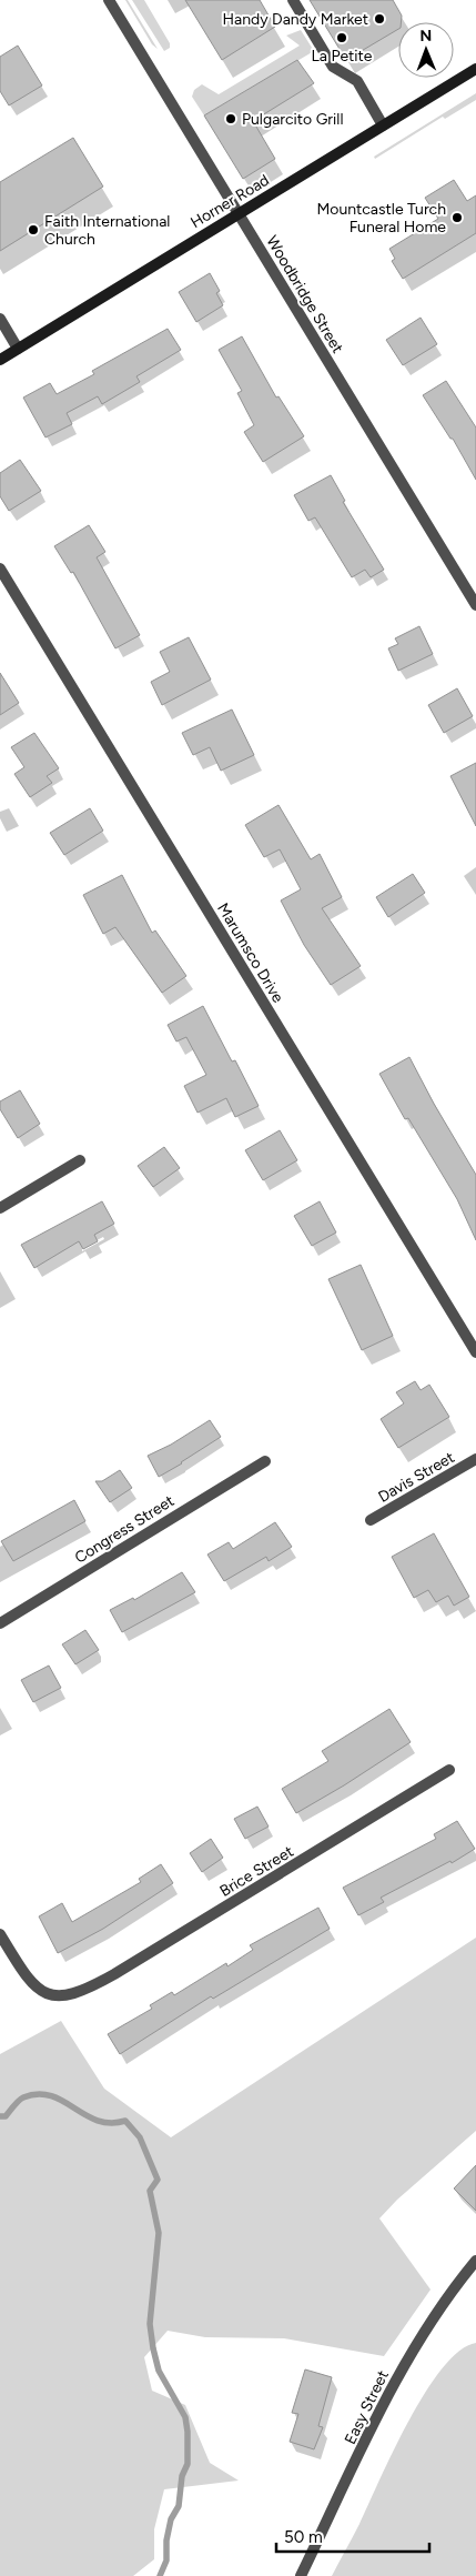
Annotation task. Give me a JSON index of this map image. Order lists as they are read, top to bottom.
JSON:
{
  "streets": {
    "main road": ["Horner Road"],
    "street": [
      "Woodbridge Street",
      "Marumsco Drive",
      "Davis Street",
      "Congress Street",
      "Brice Street",
      "Easy Street"
    ]
  },
  "crossings": [
    ["Horner Road", "Woodbridge Street"]
  ],
  "places": [
    "Handy Dandy Market",
    "La Petite",
    "Pulgarcito Grill",
    "Mountcastle Turch Funeral Home",
    "Faith International Church"
  ],
  "scale_bar": "50 m",
  "north": "top"
}
